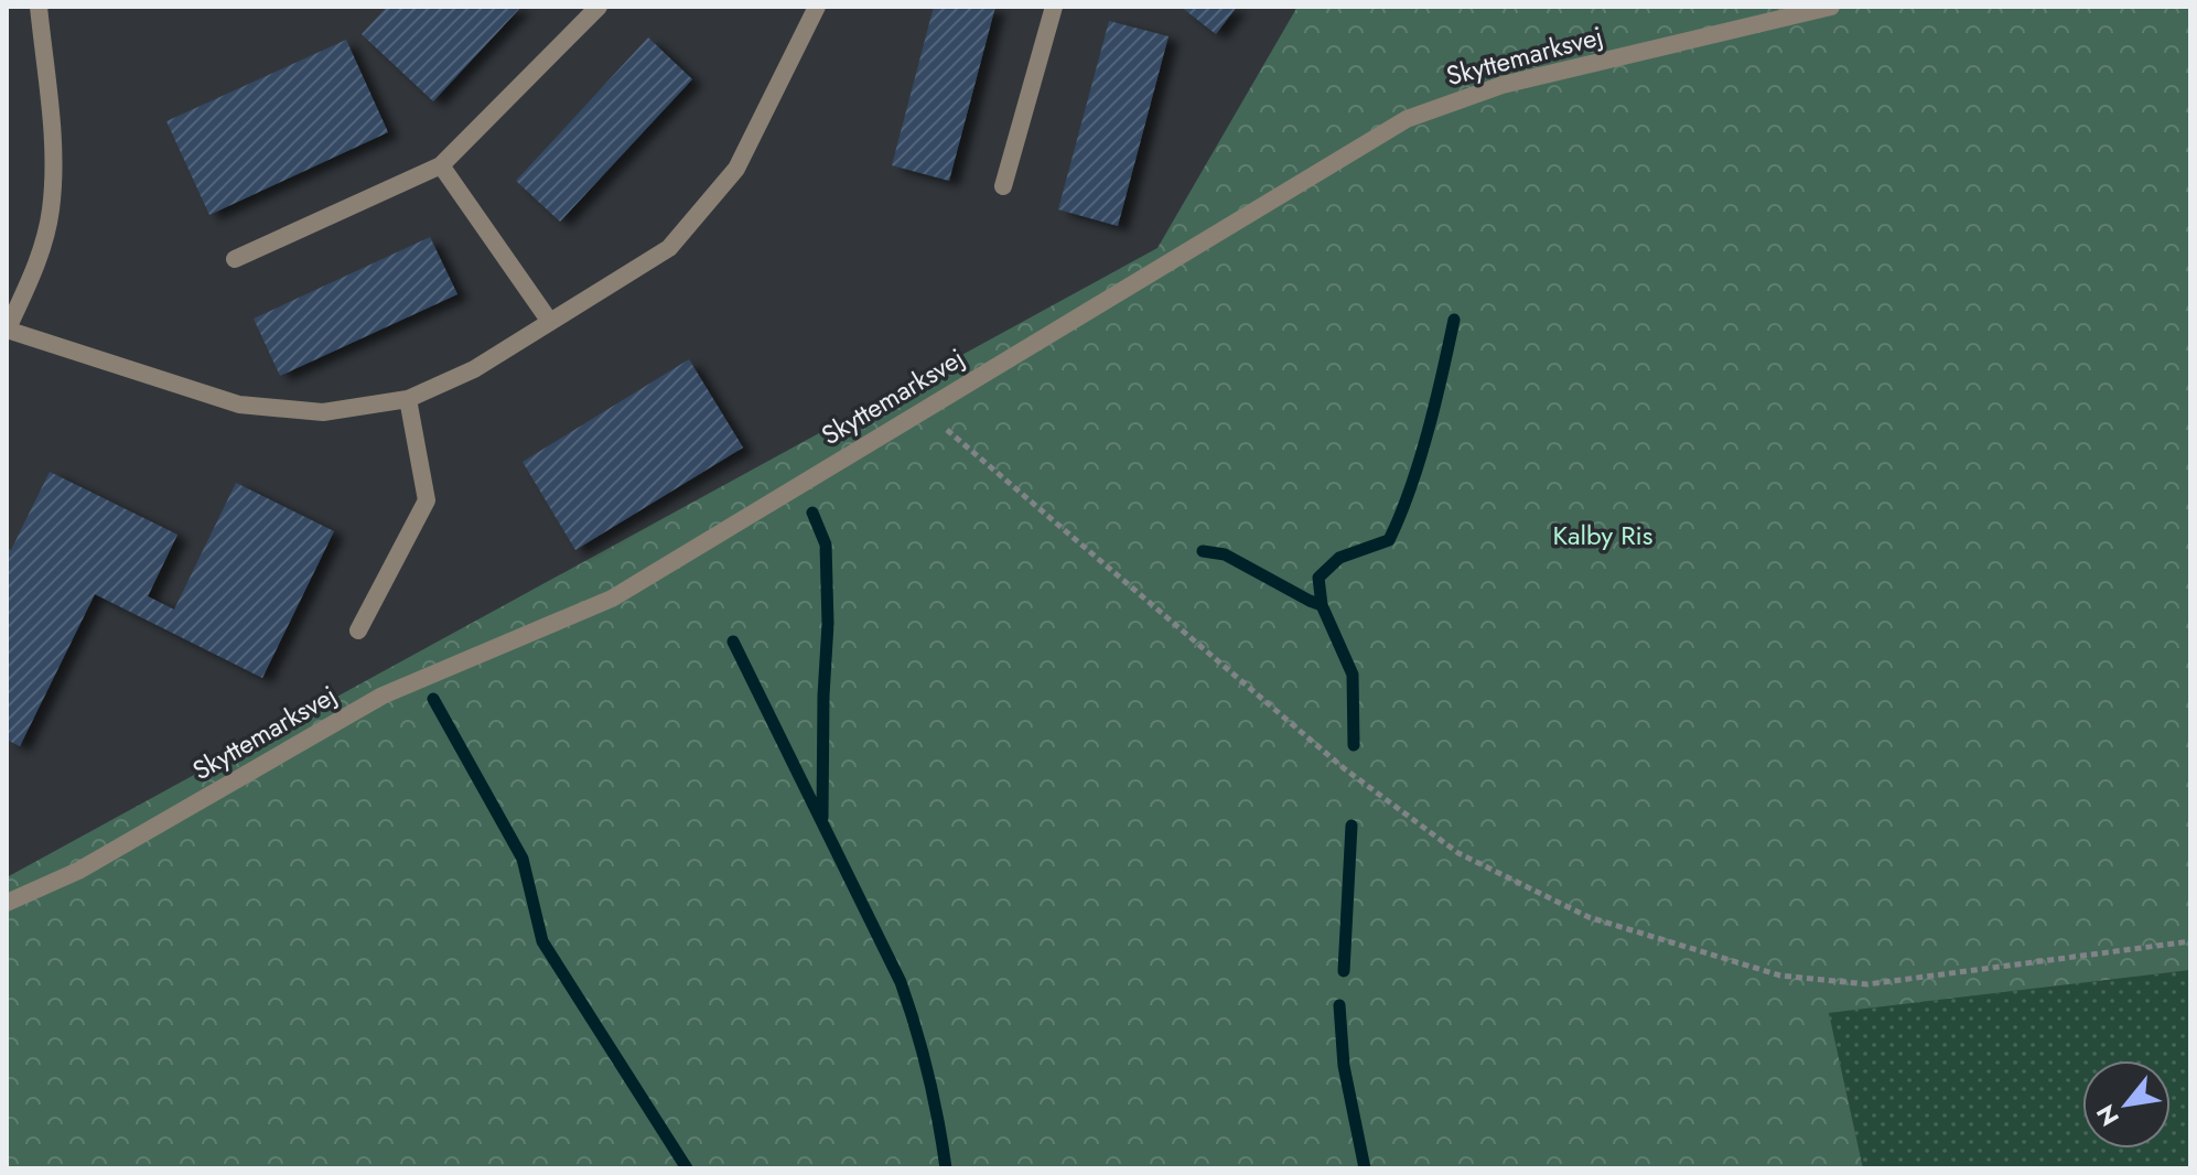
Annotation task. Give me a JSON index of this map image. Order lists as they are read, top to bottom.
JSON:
{
  "streets": {
    "street": ["Skyttemarksvej"]
  },
  "parks": ["Kalby Ris"],
  "north": "bottom left"
}
